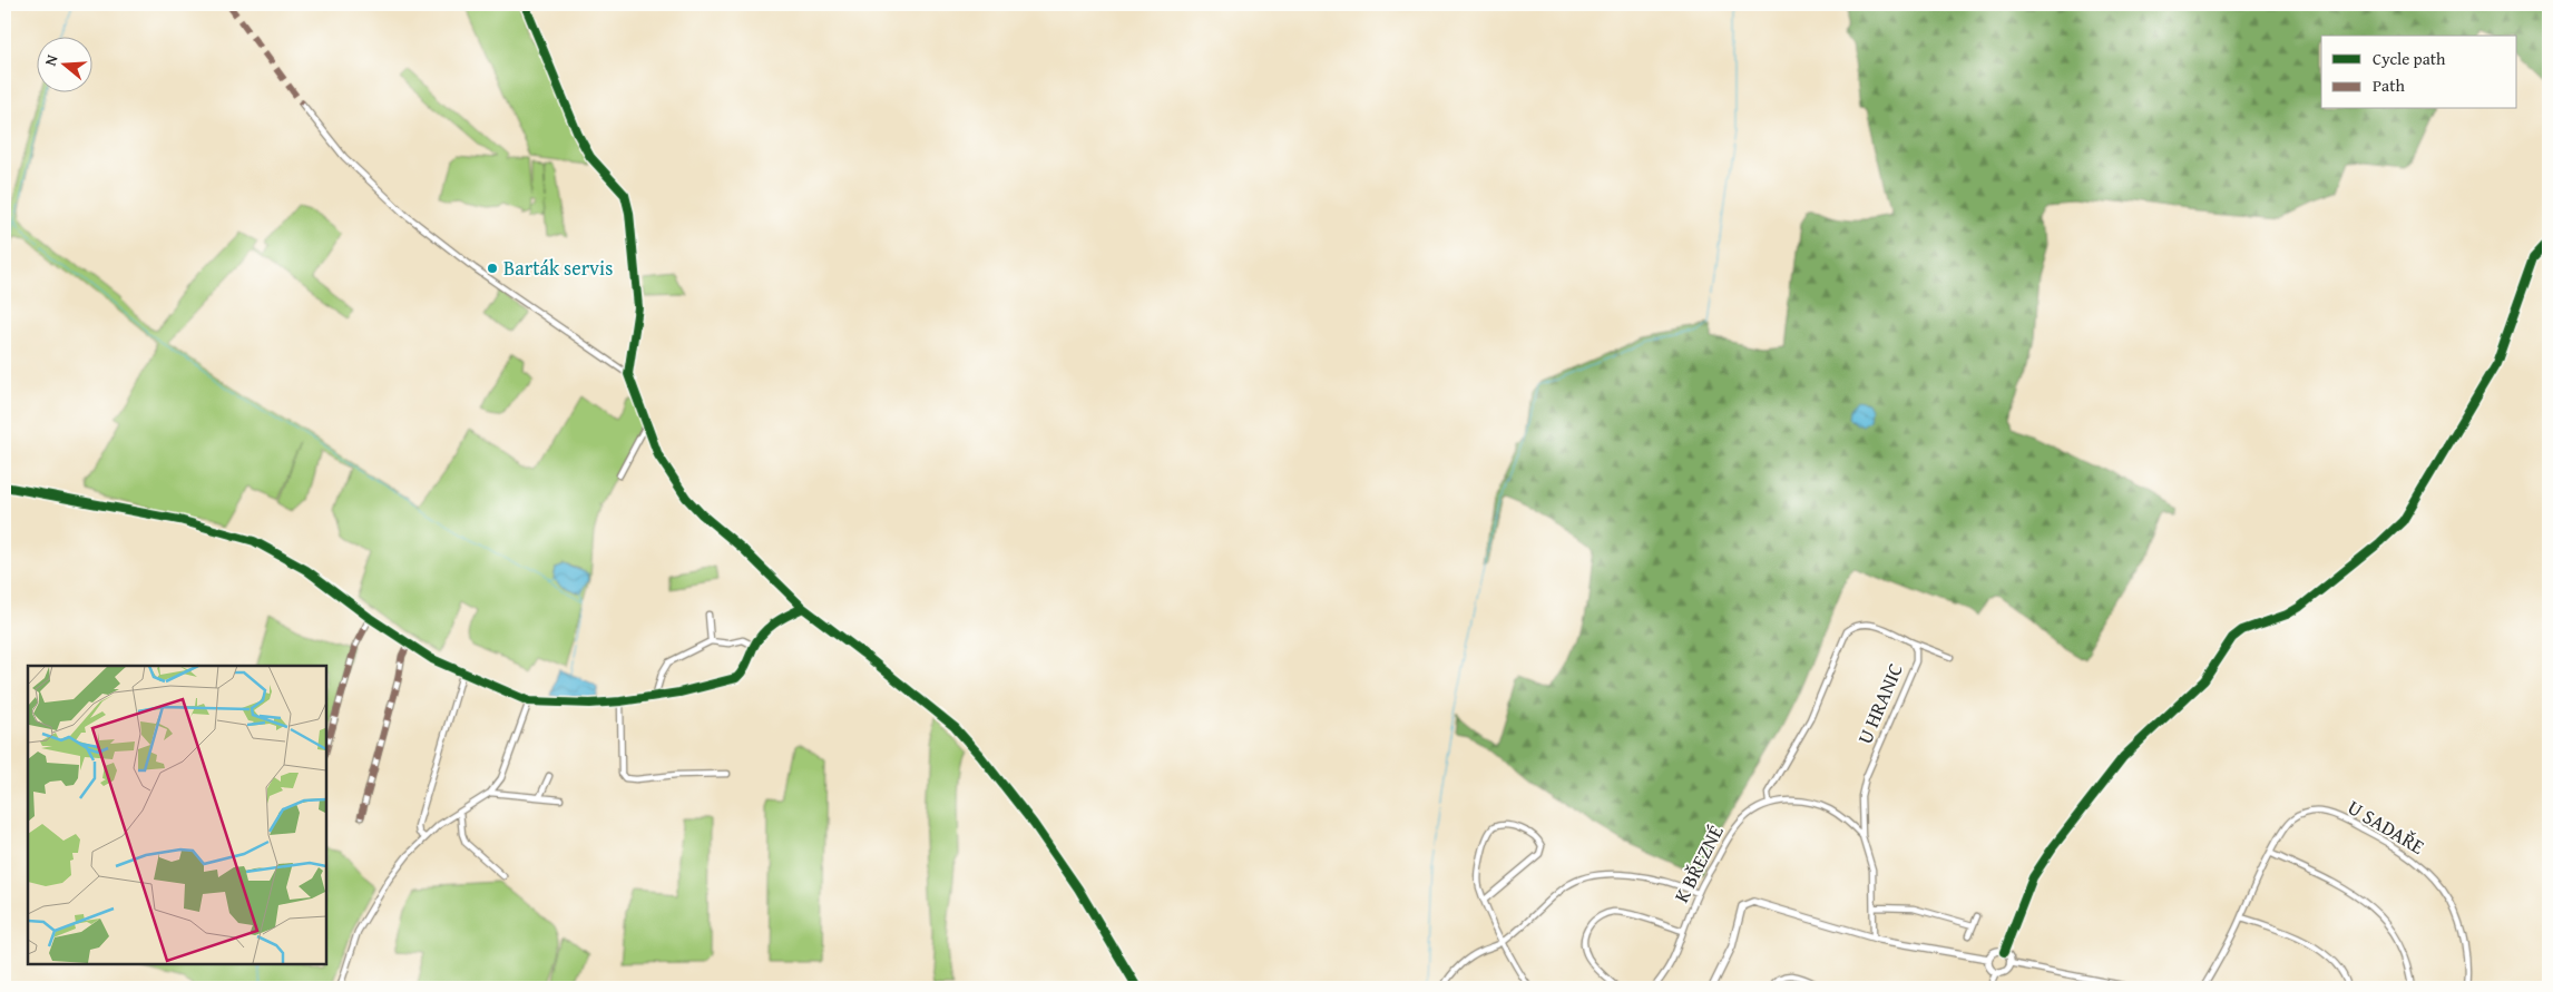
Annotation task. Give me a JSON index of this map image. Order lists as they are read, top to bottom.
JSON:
{
  "streets": {
    "street": ["U HRANIC", "U SADAŘE", "K BŘEZNÉ"]
  },
  "crossings": [
    ["U HRANIC", "K BŘEZNÉ"]
  ],
  "places": ["Barták servis"],
  "legend": ["Cycle path", "Path"],
  "north": "left"
}
